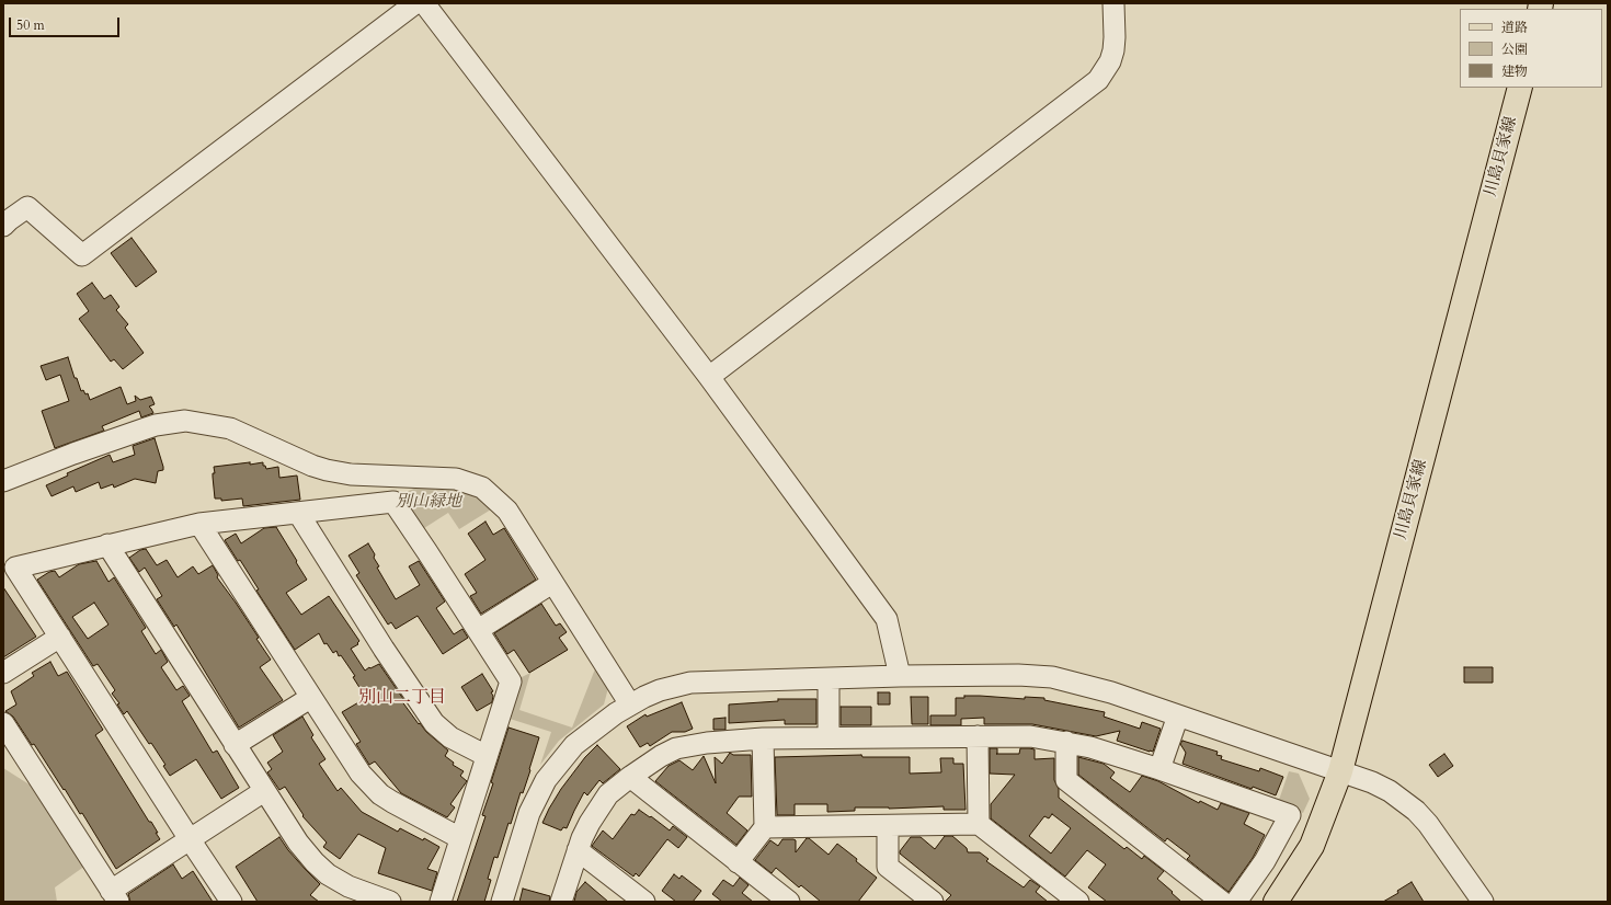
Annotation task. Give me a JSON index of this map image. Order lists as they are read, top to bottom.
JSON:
{
  "streets": {
    "main road": ["川島貝家線"]
  },
  "districts": ["別山二丁目"],
  "parks": ["別山緑地"],
  "legend": ["道路", "公園", "建物"],
  "scale_bar": "50 m"
}
